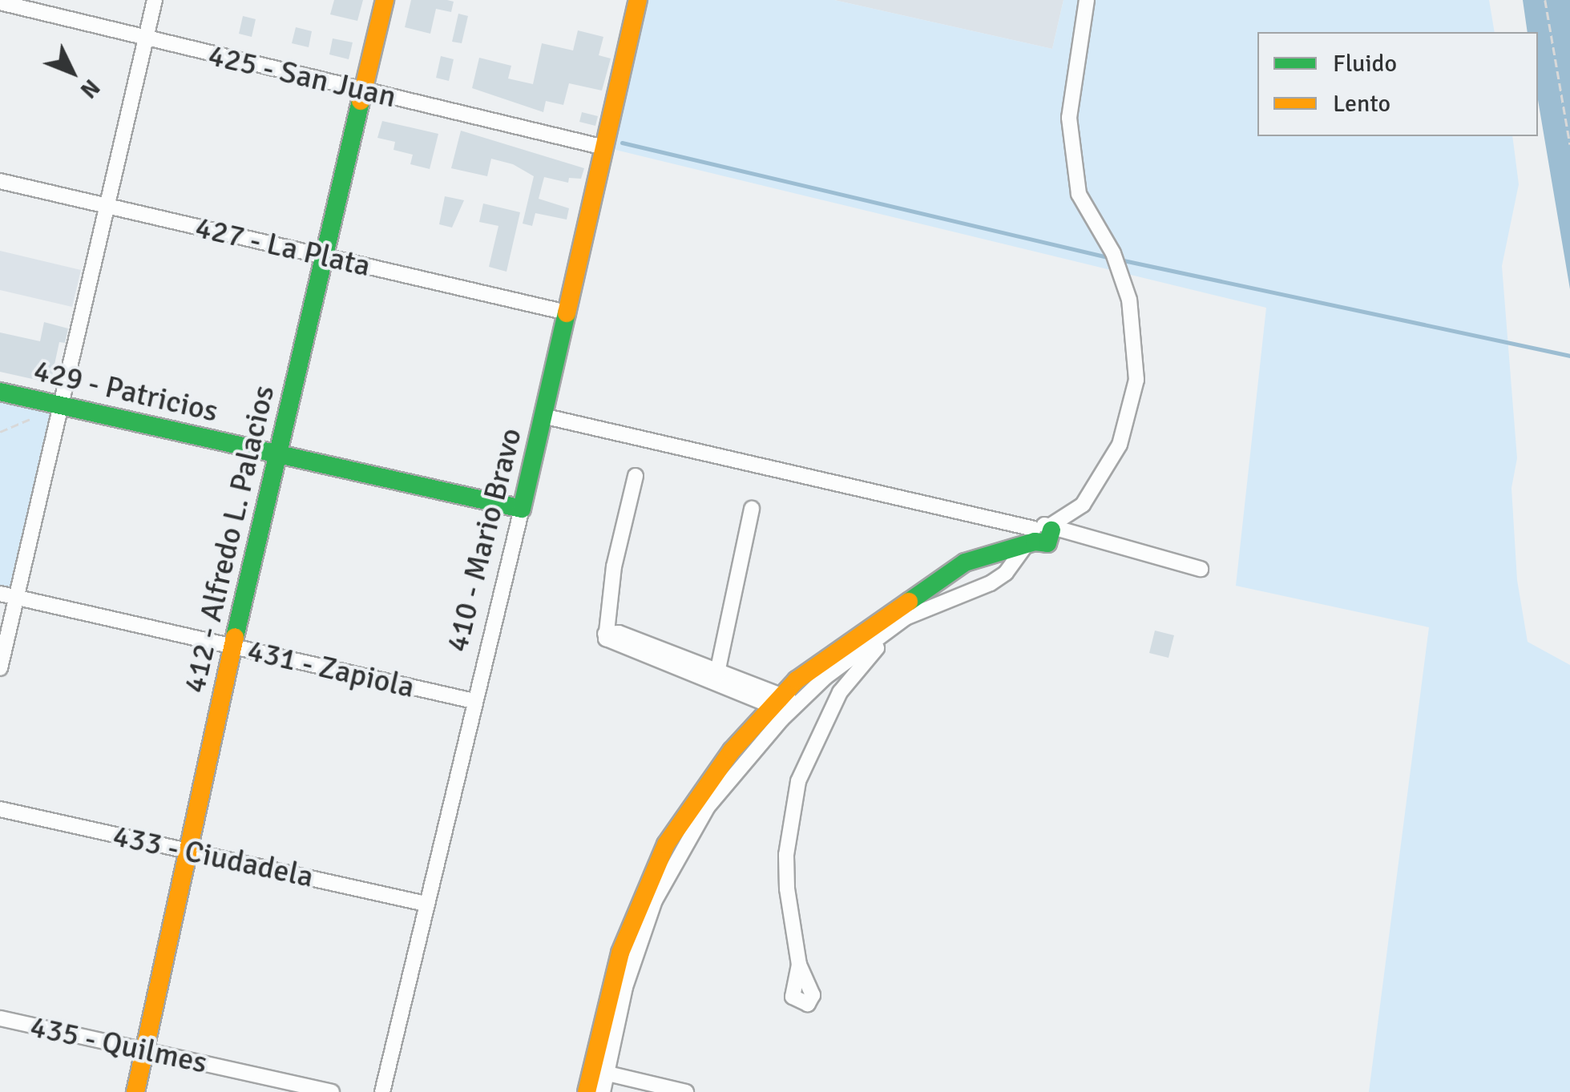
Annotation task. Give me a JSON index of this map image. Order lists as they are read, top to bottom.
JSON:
{
  "streets": {
    "street": [
      "425 - San Juan",
      "427 - La Plata",
      "429 - Patricios",
      "412 - Alfredo L. Palacios",
      "410 - Mario Bravo",
      "431 - Zapiola",
      "433 - Ciudadela",
      "435 - Quilmes"
    ]
  },
  "crossings": [
    ["425 - San Juan", "412 - Alfredo L. Palacios"],
    ["425 - San Juan", "410 - Mario Bravo"],
    ["427 - La Plata", "412 - Alfredo L. Palacios"],
    ["427 - La Plata", "410 - Mario Bravo"],
    ["429 - Patricios", "412 - Alfredo L. Palacios"],
    ["429 - Patricios", "410 - Mario Bravo"],
    ["412 - Alfredo L. Palacios", "431 - Zapiola"],
    ["412 - Alfredo L. Palacios", "433 - Ciudadela"],
    ["412 - Alfredo L. Palacios", "435 - Quilmes"],
    ["410 - Mario Bravo", "431 - Zapiola"],
    ["410 - Mario Bravo", "433 - Ciudadela"]
  ],
  "legend": ["Fluido", "Lento"],
  "north": "bottom right"
}
